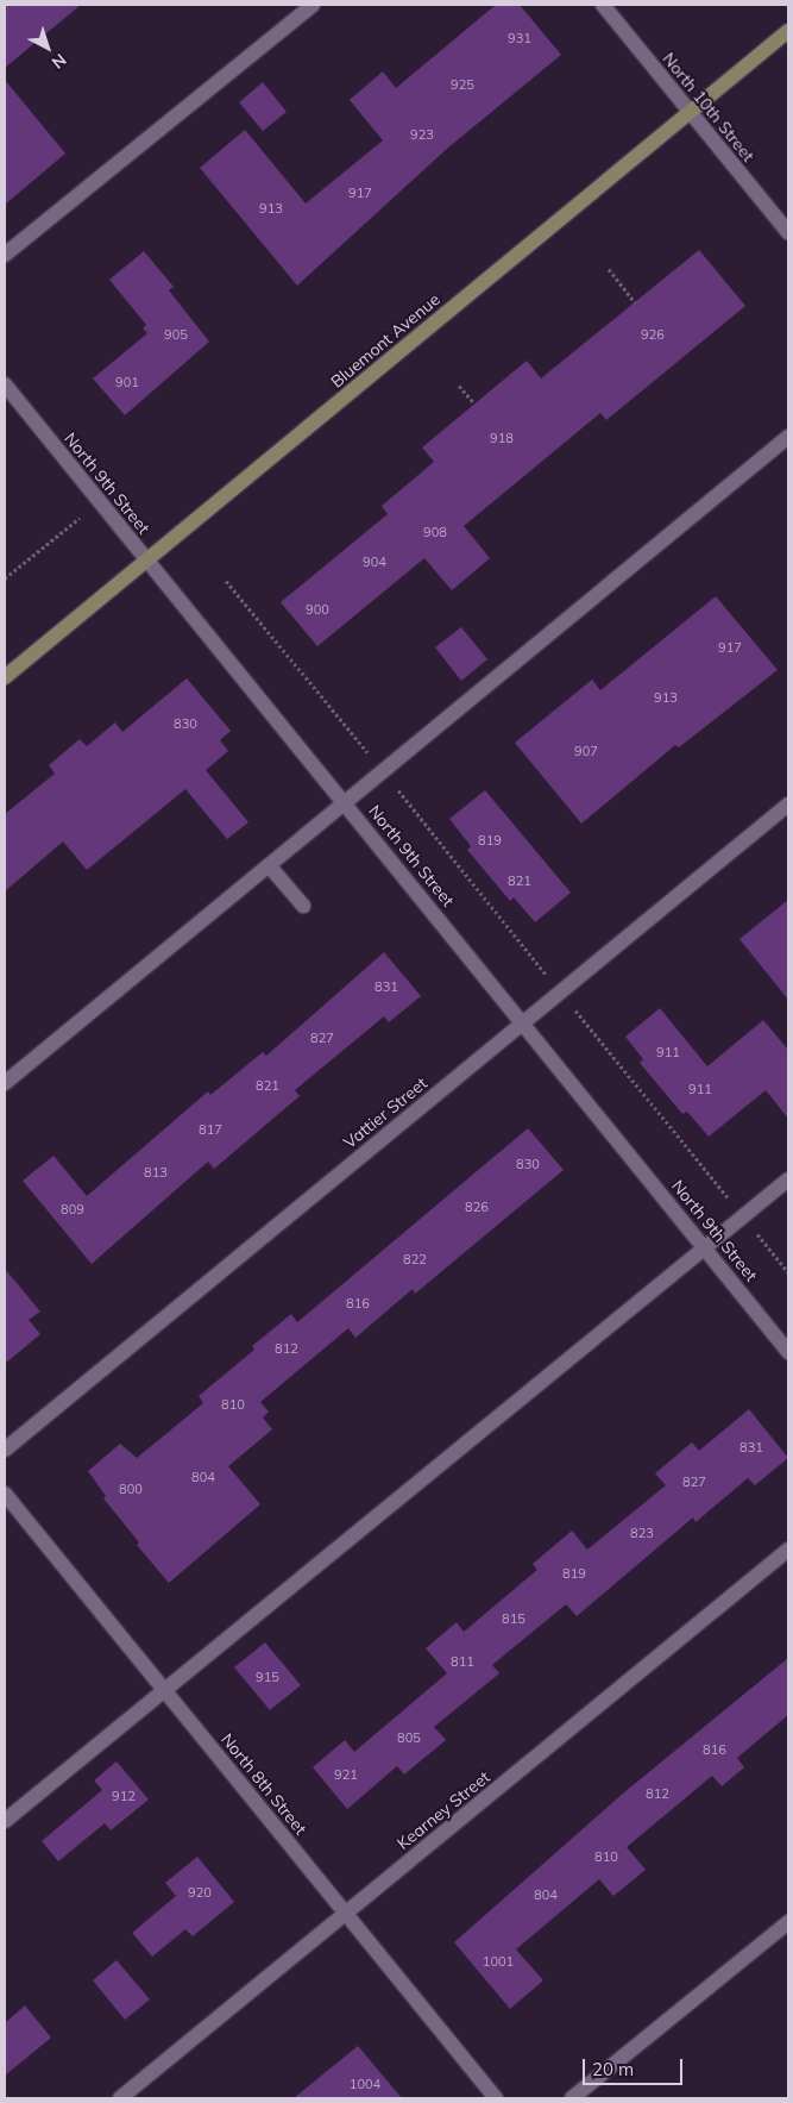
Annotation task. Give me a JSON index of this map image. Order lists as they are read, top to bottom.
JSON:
{
  "streets": {
    "main road": ["Bluemont Avenue"],
    "street": [
      "North 10th Street",
      "North 9th Street",
      "Vattier Street",
      "North 8th Street",
      "Kearney Street"
    ]
  },
  "crossings": [
    ["North 10th Street", "Bluemont Avenue"],
    ["Bluemont Avenue", "North 9th Street"],
    ["North 9th Street", "Vattier Street"],
    ["North 8th Street", "Kearney Street"]
  ],
  "house_numbers": [
    "931",
    "925",
    "923",
    "917",
    "913",
    "905",
    "926",
    "901",
    "918",
    "908",
    "904",
    "900",
    "917",
    "913",
    "830",
    "907",
    "819",
    "821",
    "831",
    "827",
    "911",
    "821",
    "911",
    "817",
    "830",
    "813",
    "826",
    "809",
    "822",
    "816",
    "812",
    "810",
    "831",
    "804",
    "827",
    "800",
    "823",
    "819",
    "815",
    "811",
    "915",
    "805",
    "816",
    "921",
    "812",
    "912",
    "810",
    "920",
    "804",
    "1001",
    "1004"
  ],
  "scale_bar": "20 m",
  "north": "bottom right"
}
